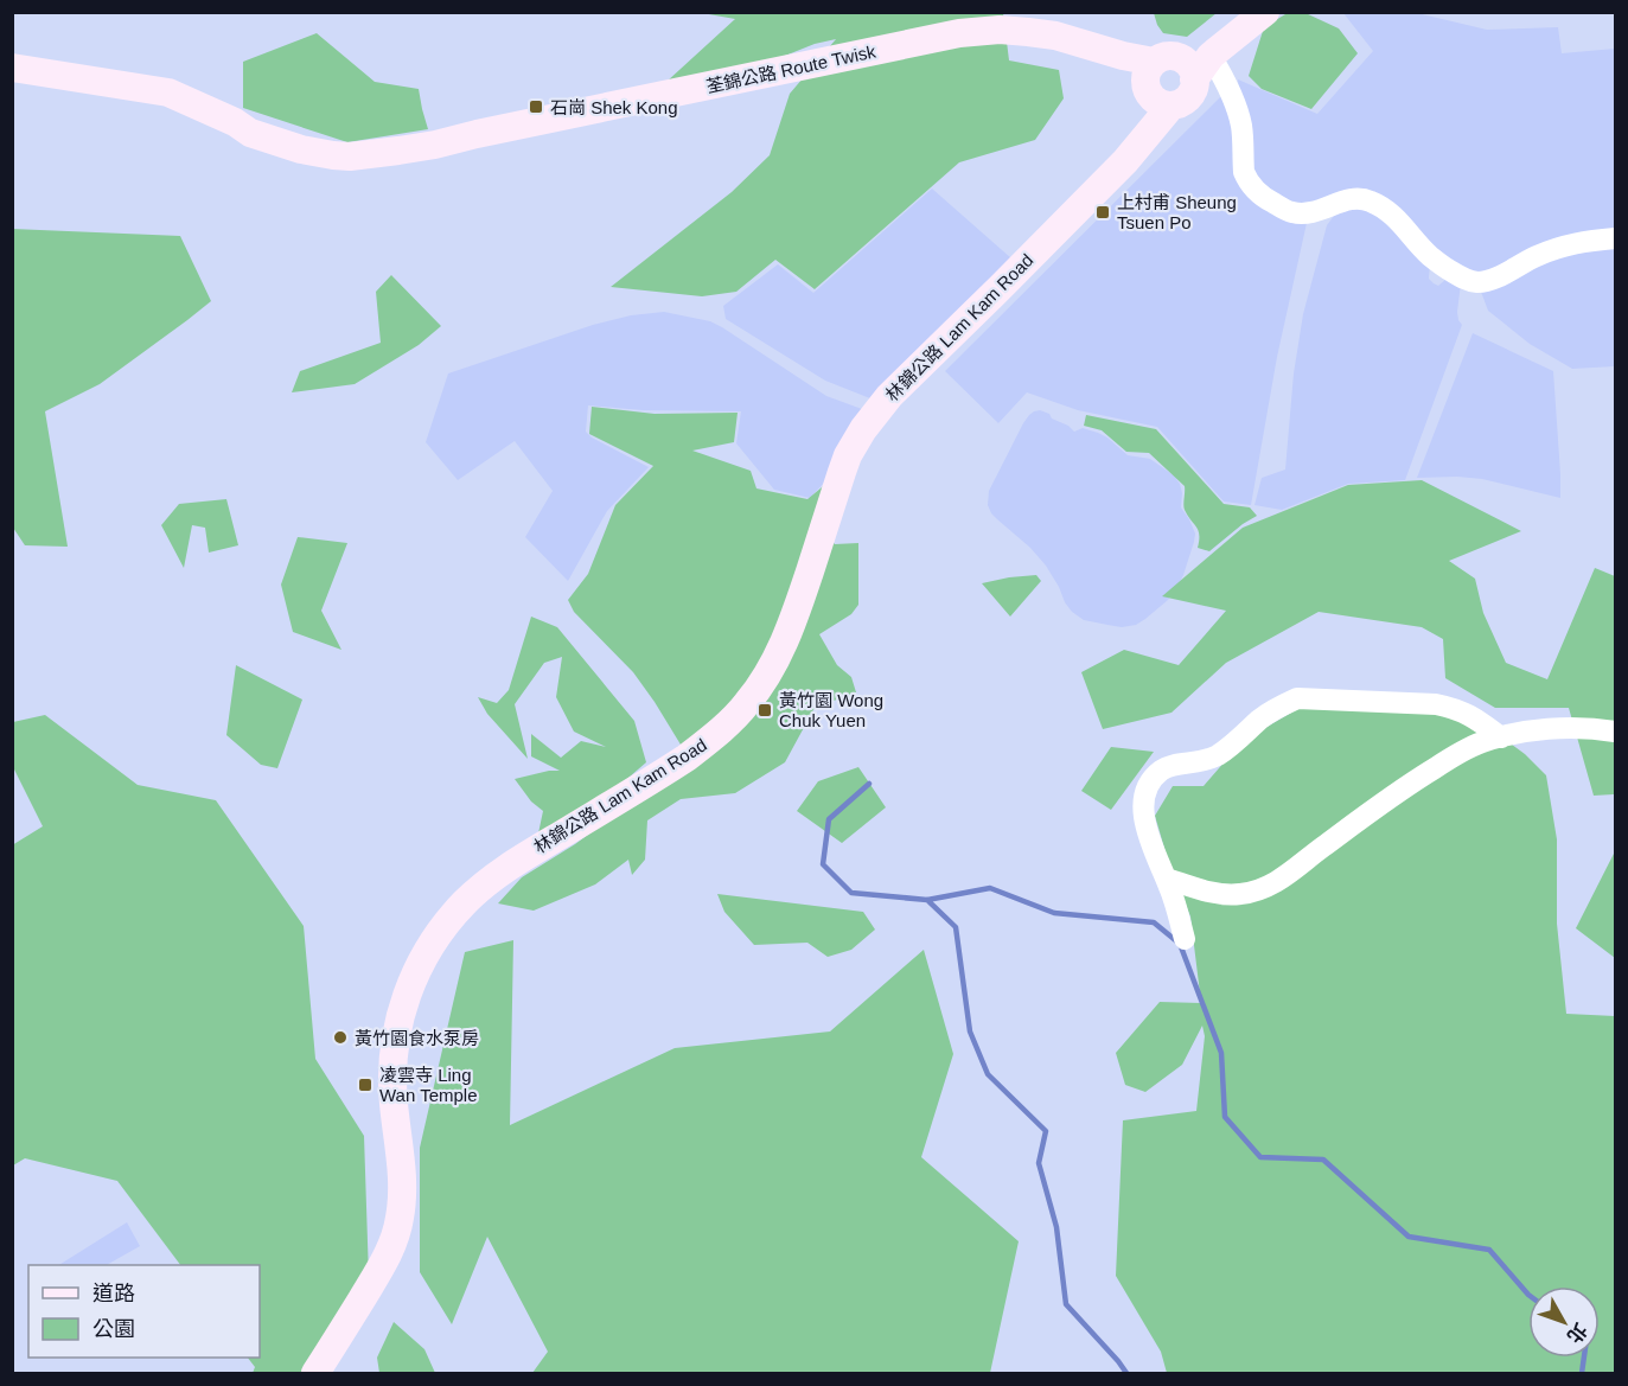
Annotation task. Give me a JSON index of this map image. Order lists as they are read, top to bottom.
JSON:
{
  "streets": {
    "main road": ["荃錦公路 Route Twisk", "林錦公路 Lam Kam Road"]
  },
  "crossings": [
    ["荃錦公路 Route Twisk", "林錦公路 Lam Kam Road"]
  ],
  "places": {
    "transit": [
      "石崗 Shek Kong",
      "上村甫 Sheung Tsuen Po",
      "黃竹園 Wong Chuk Yuen",
      "凌雲寺 Ling Wan Temple"
    ],
    "other": ["黃竹園食水泵房"]
  },
  "legend": ["道路", "公園"],
  "north": "bottom right"
}
